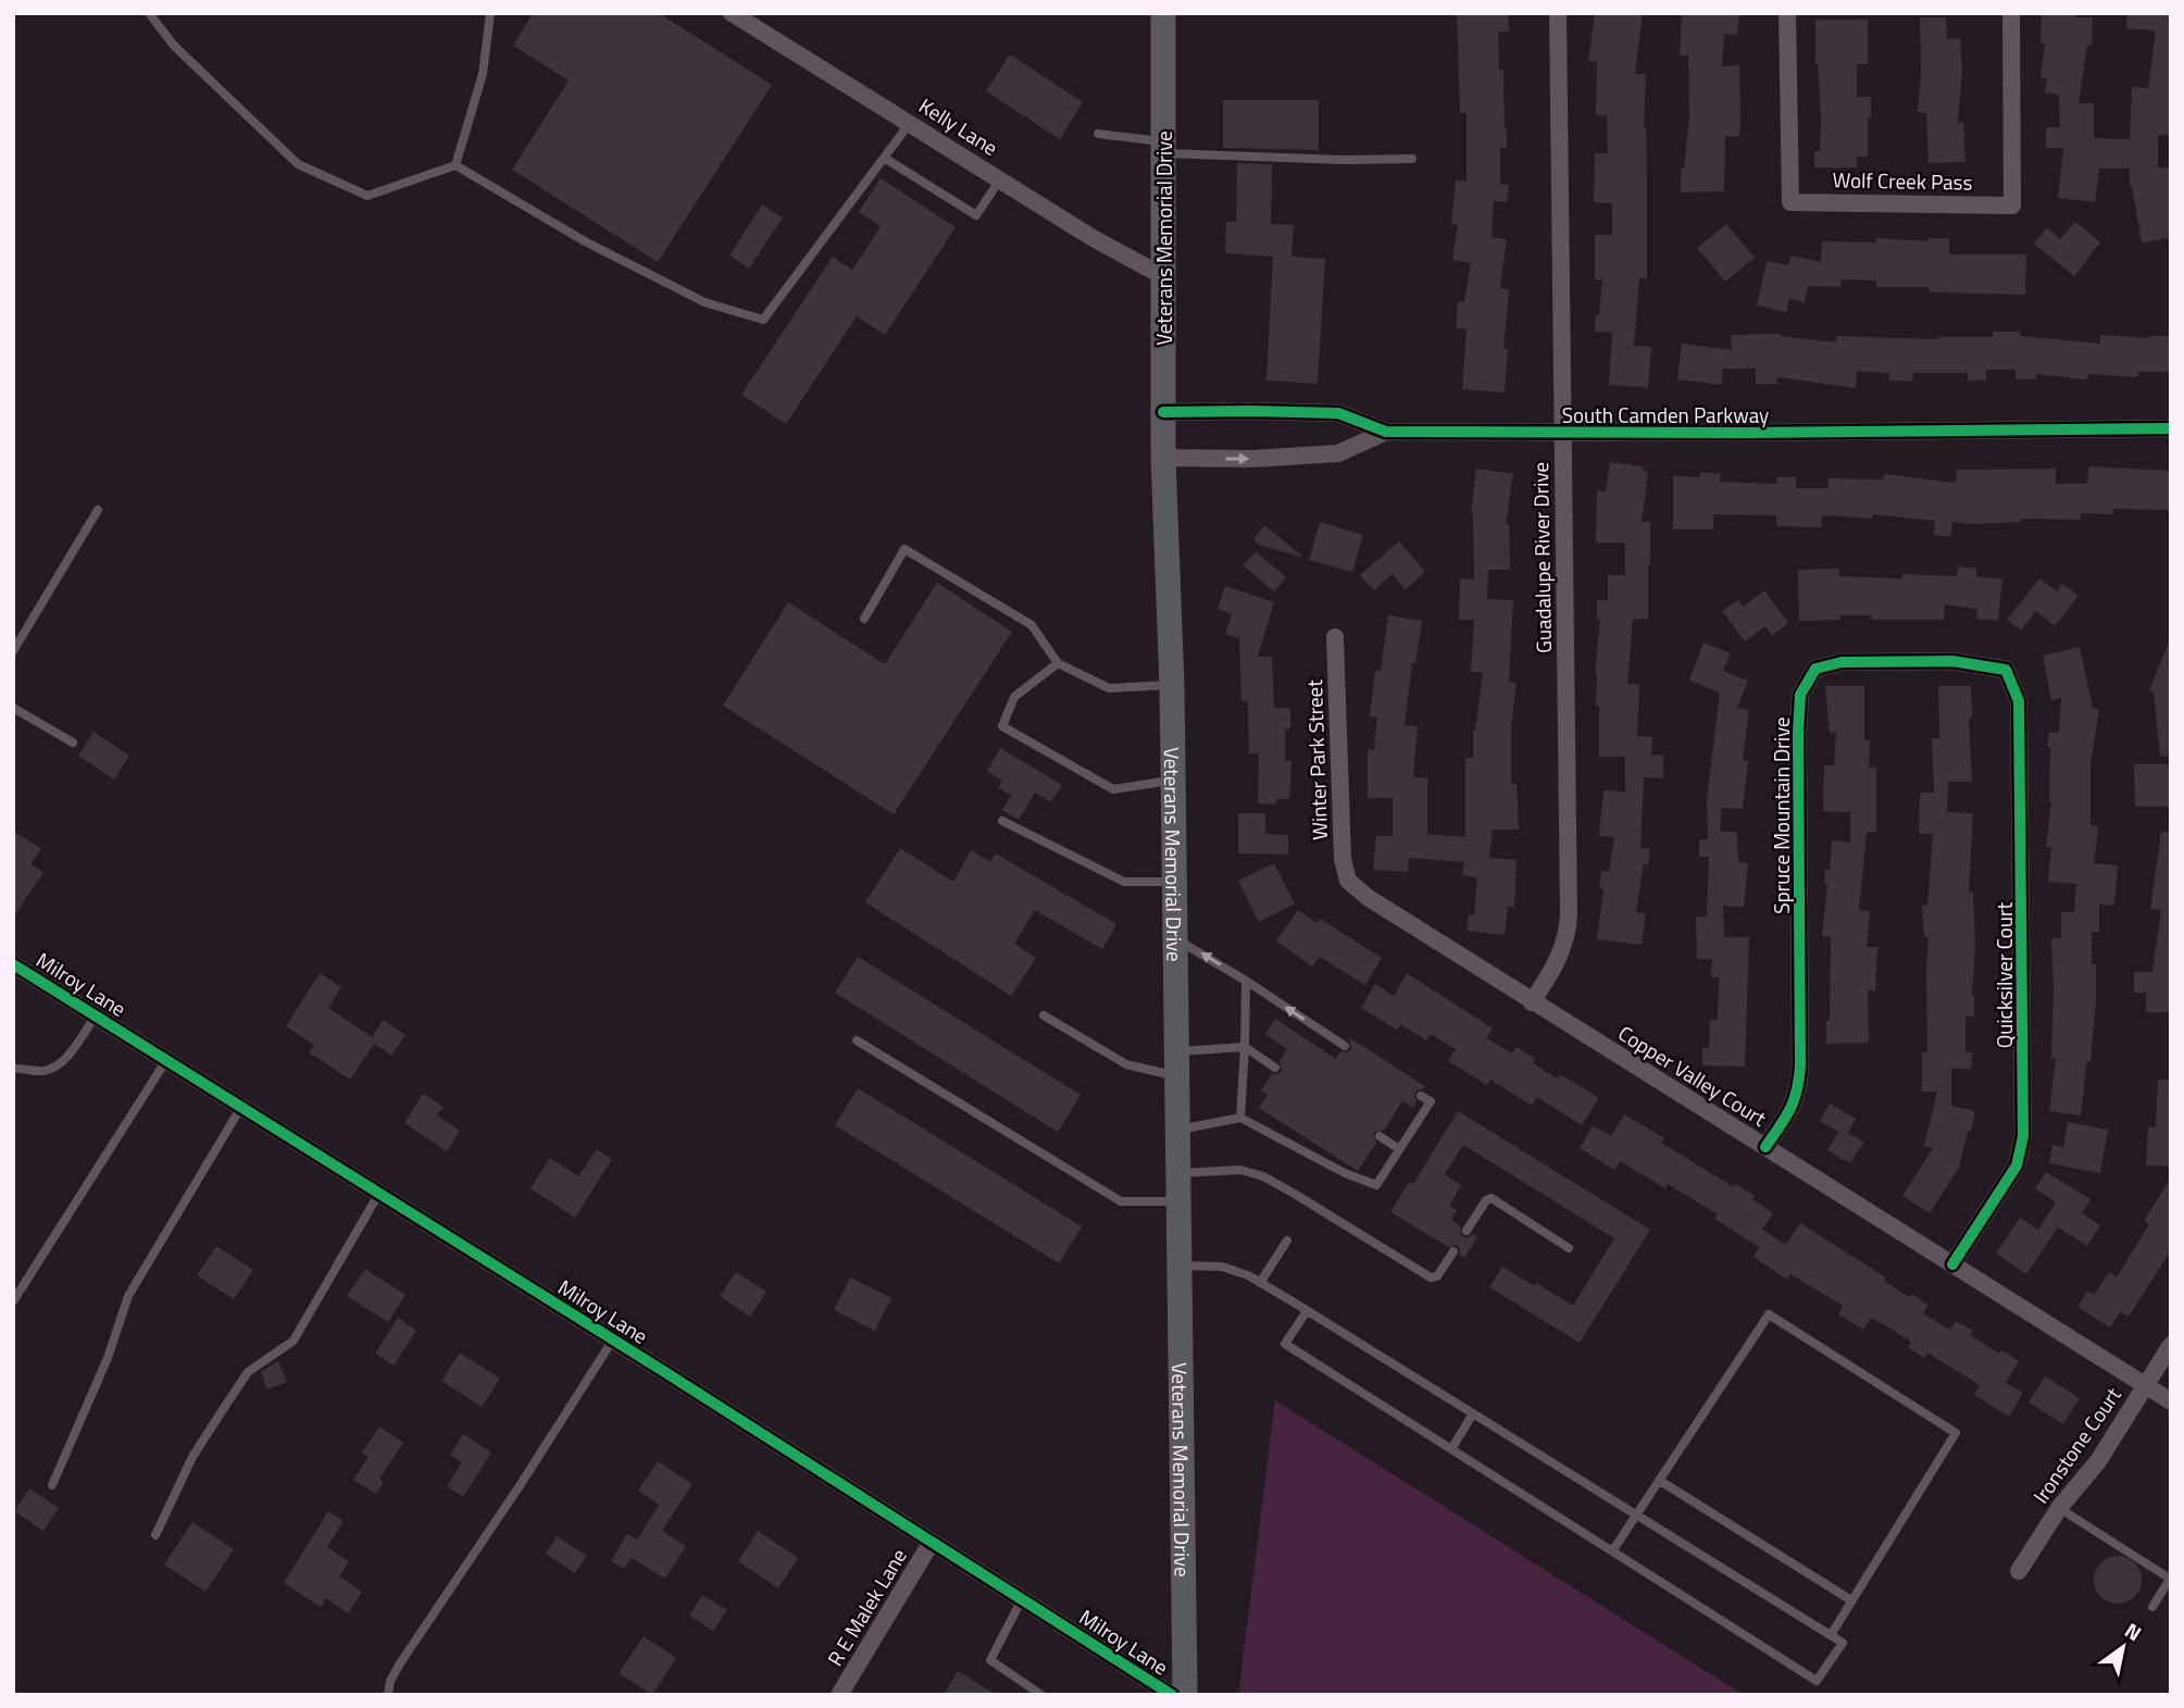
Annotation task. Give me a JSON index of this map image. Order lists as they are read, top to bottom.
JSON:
{
  "streets": {
    "main road": ["Veterans Memorial Drive"],
    "street": [
      "Kelly Lane",
      "Wolf Creek Pass",
      "South Camden Parkway",
      "Guadalupe River Drive",
      "Winter Park Street",
      "Spruce Mountain Drive",
      "Quicksilver Court",
      "Milroy Lane",
      "Copper Valley Court",
      "Ironstone Court",
      "R E Malek Lane"
    ]
  },
  "crossings": [
    ["Kelly Lane", "Veterans Memorial Drive"],
    ["Veterans Memorial Drive", "South Camden Parkway"],
    ["South Camden Parkway", "Guadalupe River Drive"],
    ["Guadalupe River Drive", "Copper Valley Court"],
    ["Winter Park Street", "Copper Valley Court"],
    ["Spruce Mountain Drive", "Quicksilver Court"],
    ["Spruce Mountain Drive", "Copper Valley Court"],
    ["Quicksilver Court", "Copper Valley Court"],
    ["Milroy Lane", "R E Malek Lane"],
    ["Copper Valley Court", "Ironstone Court"]
  ],
  "north": "top right"
}
